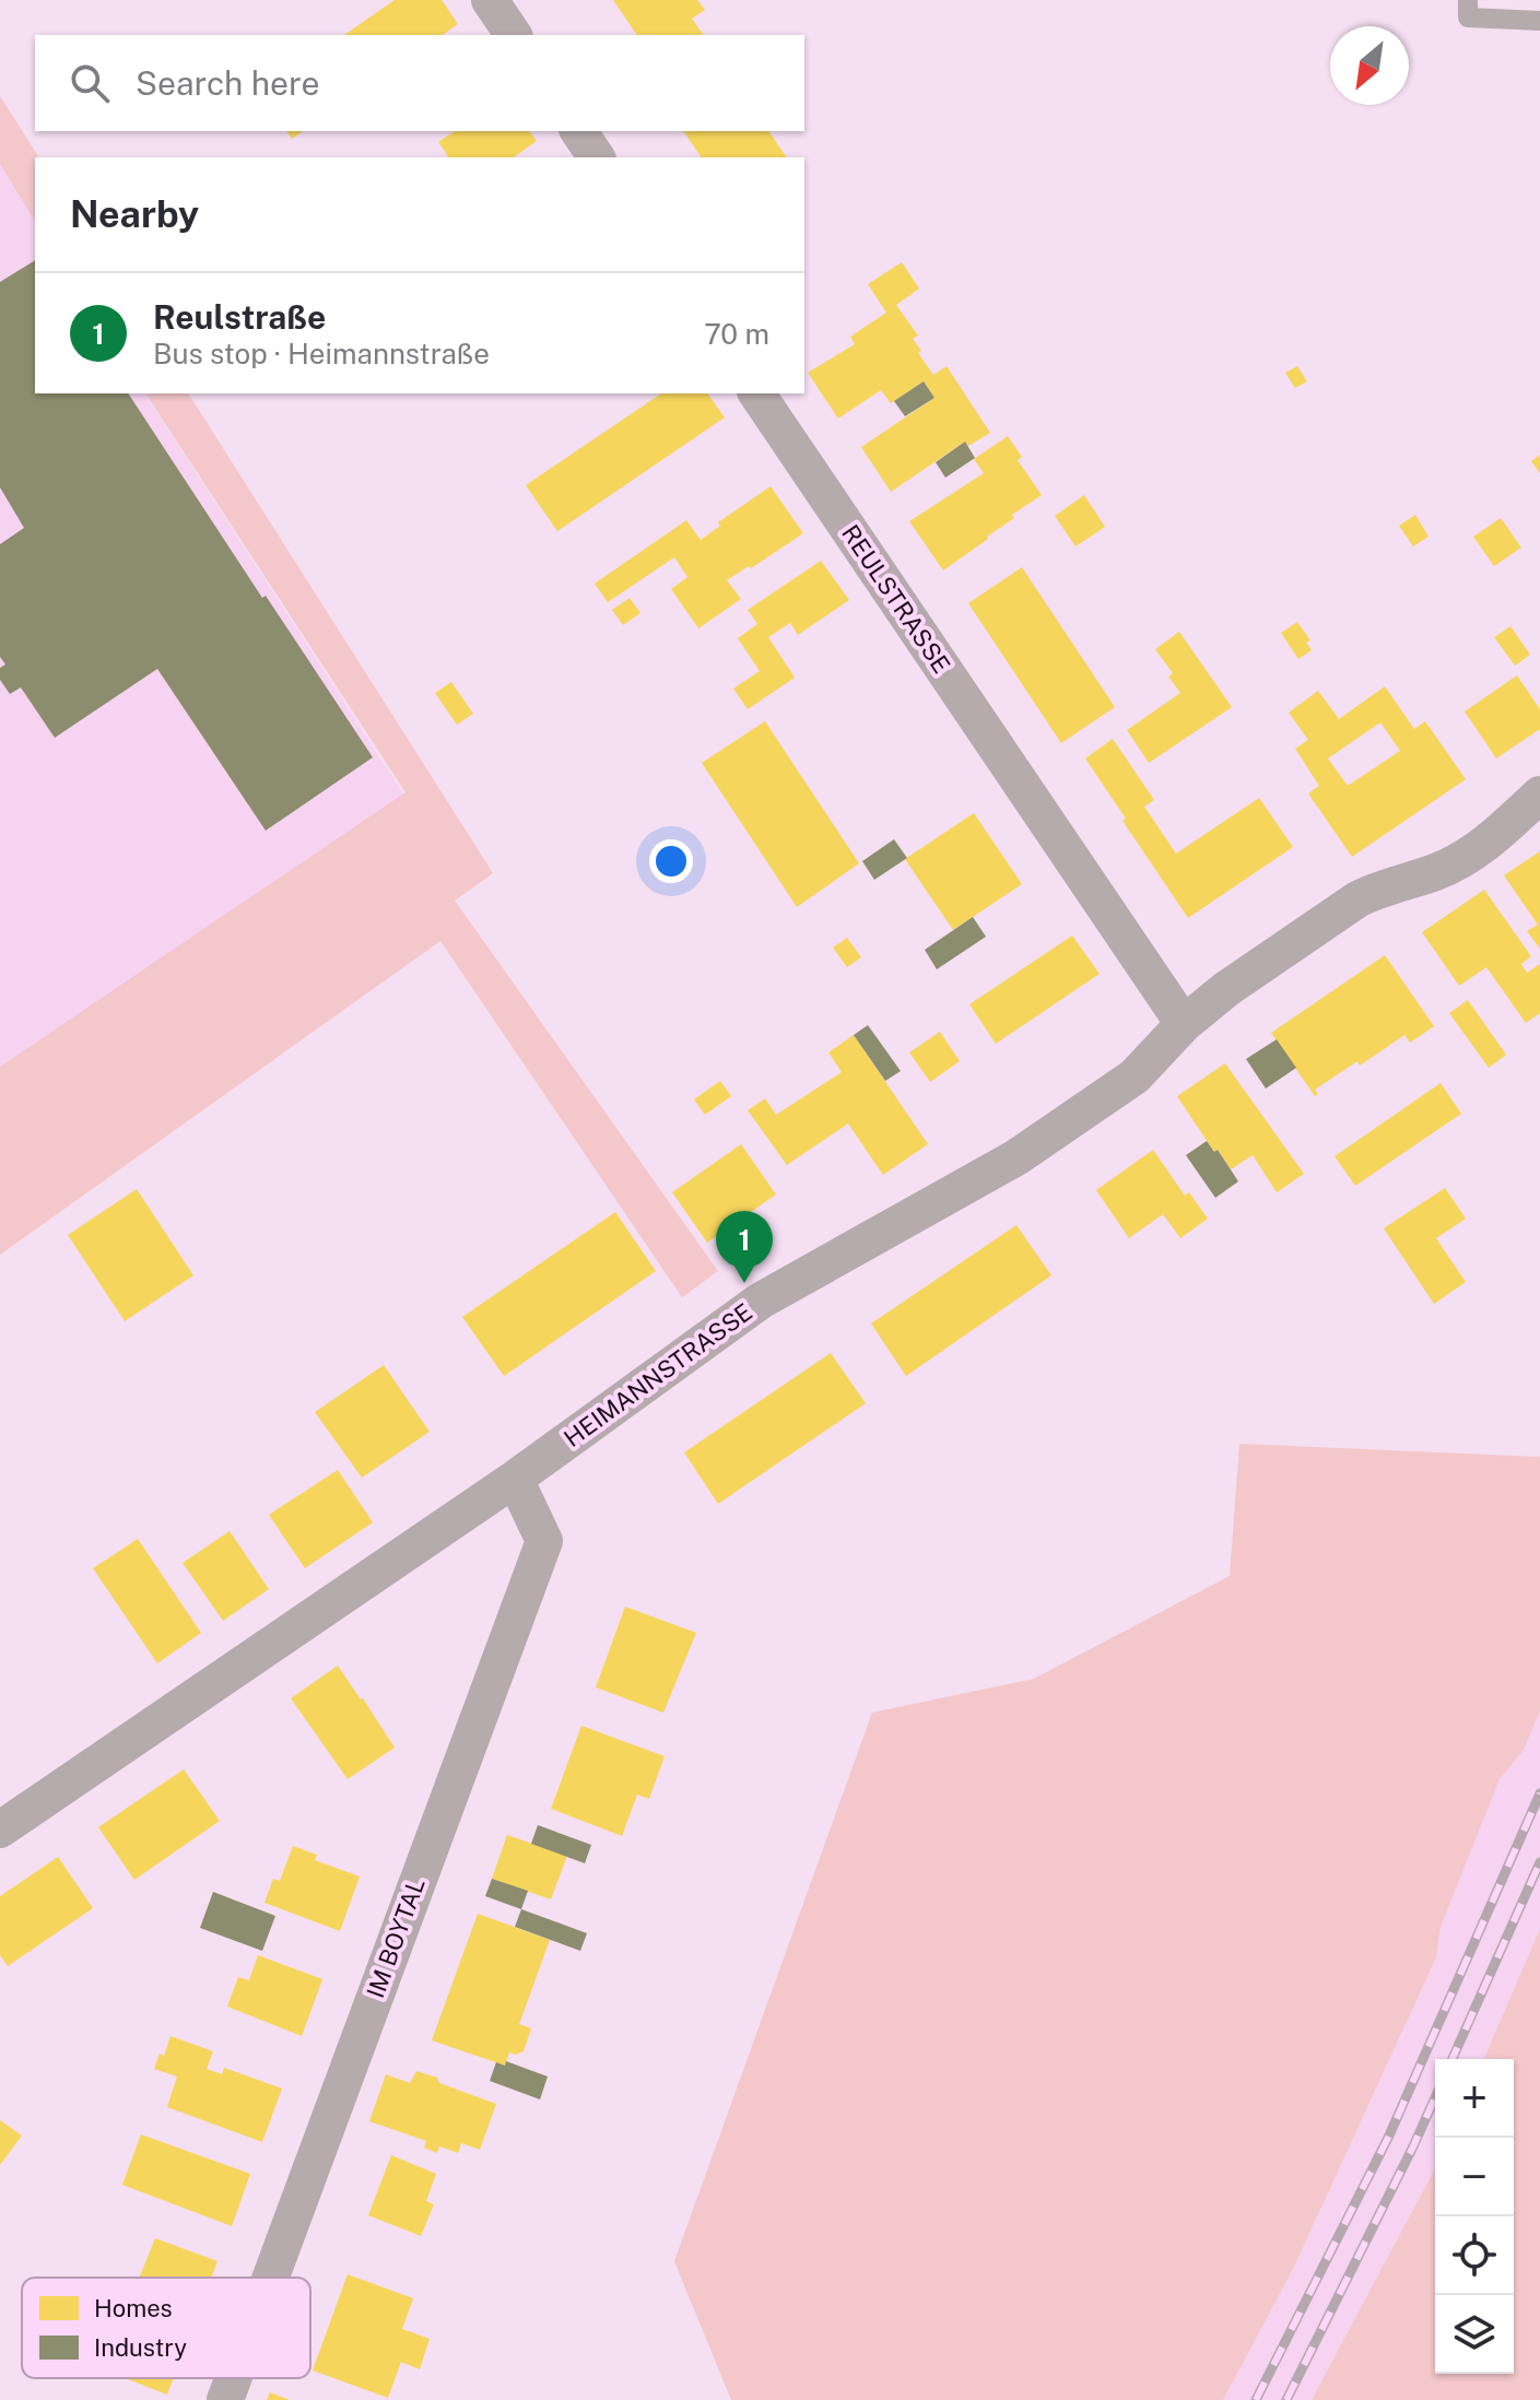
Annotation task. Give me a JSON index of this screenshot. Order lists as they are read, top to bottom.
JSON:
{
  "streets": {
    "street": ["REULSTRASSE", "HEIMANNSTRASSE", "IM BOYTAL"]
  },
  "crossings": [
    ["REULSTRASSE", "HEIMANNSTRASSE"],
    ["HEIMANNSTRASSE", "IM BOYTAL"]
  ],
  "legend": ["Homes", "Industry"],
  "north": "bottom left",
  "page": {
    "search": "Search here",
    "heading": "Nearby",
    "list": [
      {
        "mark": "1",
        "name": "Reulstraße",
        "note": "Bus stop · Heimannstraße",
        "value": "70 m"
      }
    ],
    "pins": "1",
    "map_buttons": ["+", "−"]
  }
}
